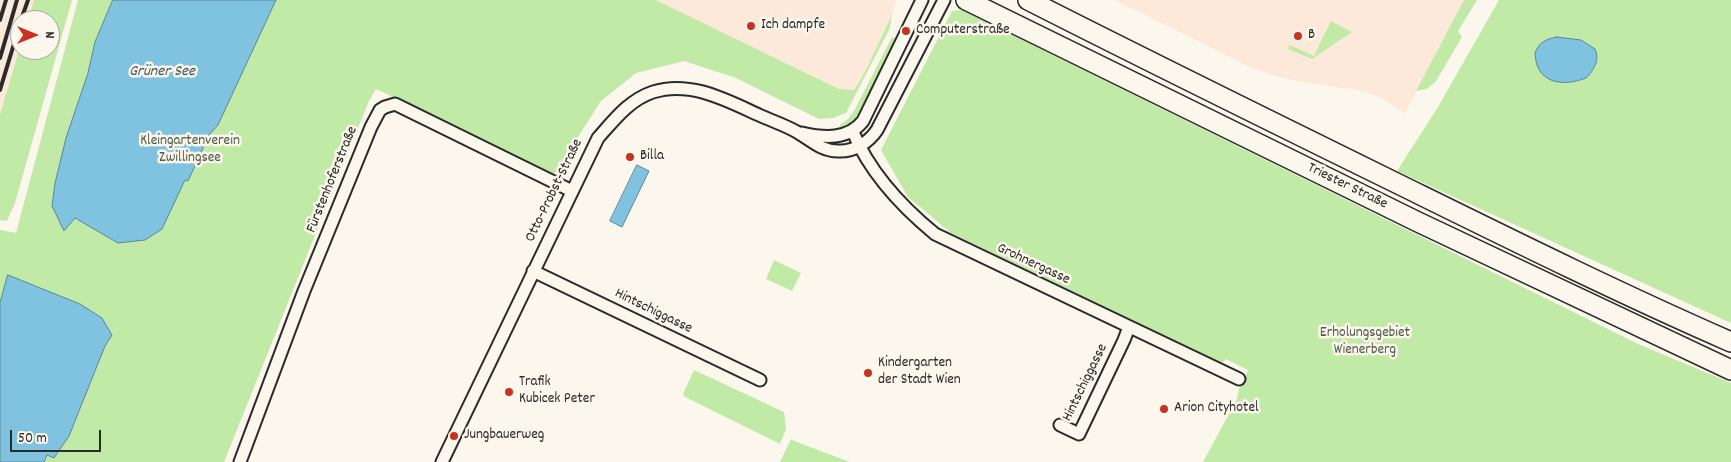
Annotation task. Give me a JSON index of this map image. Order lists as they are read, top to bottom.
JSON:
{
  "streets": {
    "main road": ["Triester Straße"],
    "street": [
      "Fürstenhoferstraße",
      "Otto-Probst-Straße",
      "Grohnergasse",
      "Hintschiggasse"
    ]
  },
  "crossings": [
    ["Fürstenhoferstraße", "Otto-Probst-Straße"],
    ["Otto-Probst-Straße", "Grohnergasse"],
    ["Otto-Probst-Straße", "Hintschiggasse"],
    ["Grohnergasse", "Hintschiggasse"]
  ],
  "water": ["Grüner See"],
  "parks": ["Kleingartenverein Zwillingsee", "Erholungsgebiet Wienerberg"],
  "places": [
    "Ich dampfe",
    "Computerstraße",
    "B",
    "Billa",
    "Kindergarten der Stadt Wien",
    "Trafik Kubicek Peter",
    "Arion Cityhotel",
    "Jungbauerweg"
  ],
  "scale_bar": "50 m",
  "north": "right"
}
